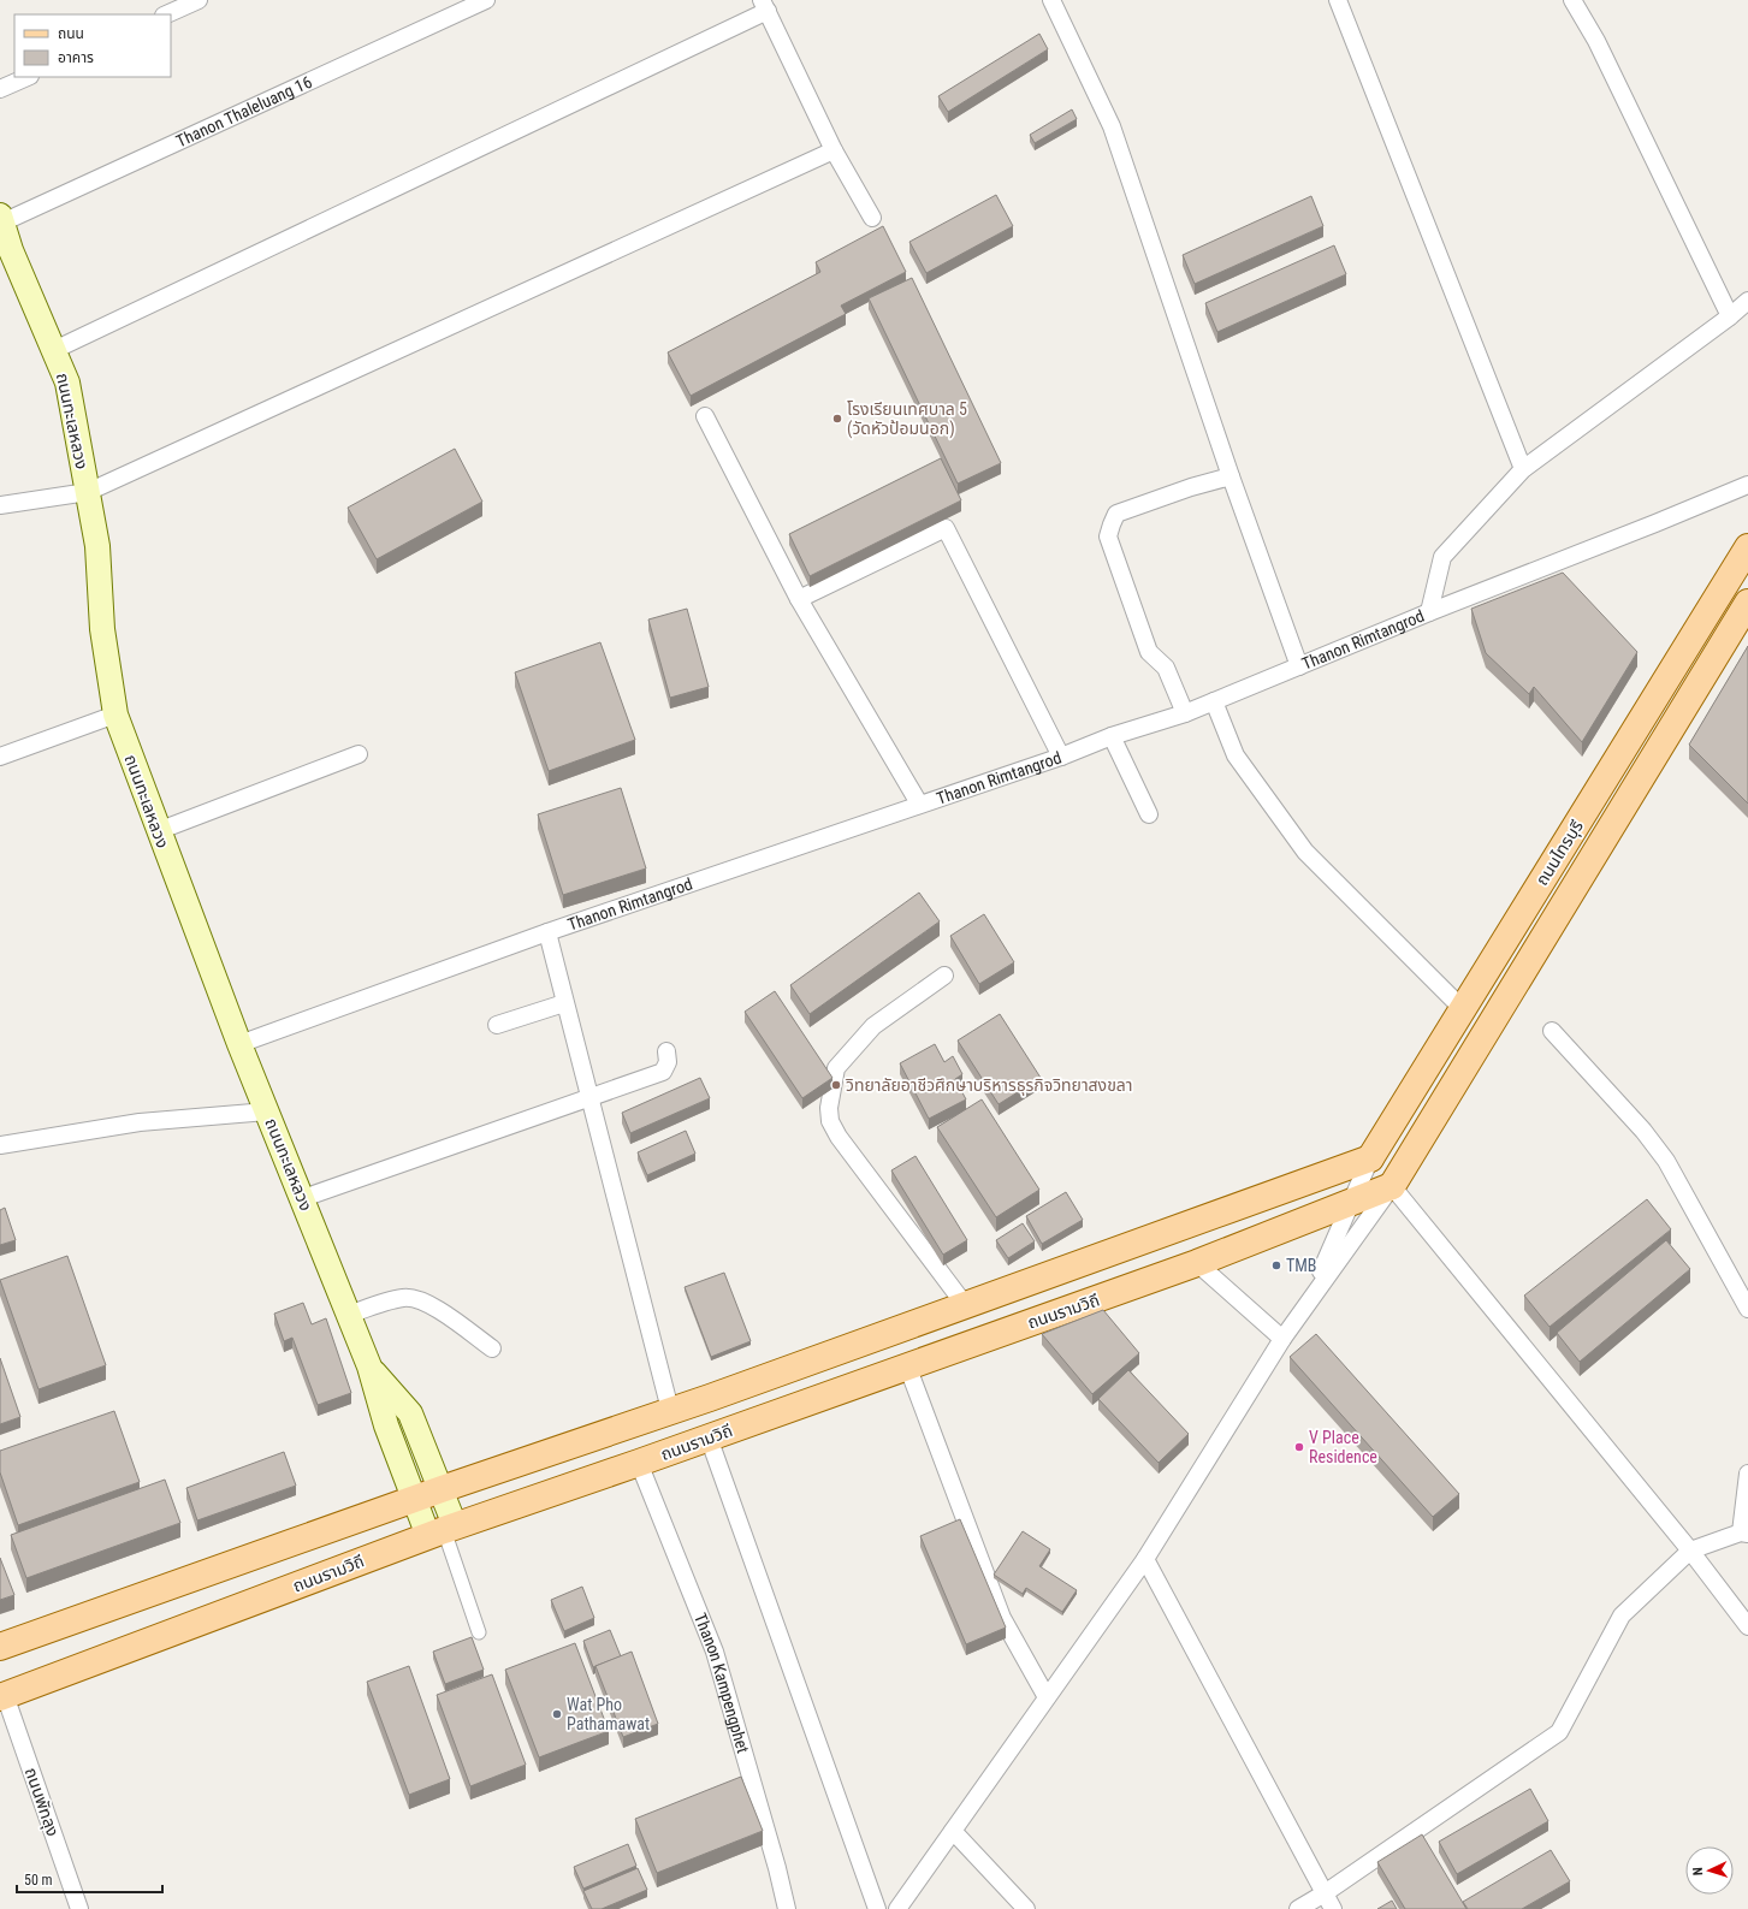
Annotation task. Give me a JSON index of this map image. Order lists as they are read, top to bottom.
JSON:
{
  "streets": {
    "main road": ["ถนนทะเลหลวง", "ถนนไทรบุรี", "ถนนรามวิถี"],
    "street": [
      "Thanon Thaleluang 16",
      "Thanon Rimtangrod",
      "Thanon Kampengphet",
      "ถนนพัทลุง"
    ]
  },
  "crossings": [
    ["Thanon Thaleluang 16", "ถนนทะเลหลวง"],
    ["ถนนทะเลหลวง", "Thanon Rimtangrod"],
    ["ถนนทะเลหลวง", "ถนนรามวิถี"],
    ["ถนนไทรบุรี", "ถนนรามวิถี"],
    ["ถนนรามวิถี", "Thanon Kampengphet"],
    ["ถนนรามวิถี", "ถนนพัทลุง"]
  ],
  "places": [
    "โรงเรียนเทศบาล 5 (วัดหัวป้อมนอก)",
    "วิทยาลัยอาชีวศึกษาบริหารธุรกิจวิทยาสงขลา",
    "TMB",
    "V Place Residence",
    "Wat Pho Pathamawat"
  ],
  "legend": ["ถนน", "อาคาร"],
  "scale_bar": "50 m",
  "north": "left"
}
